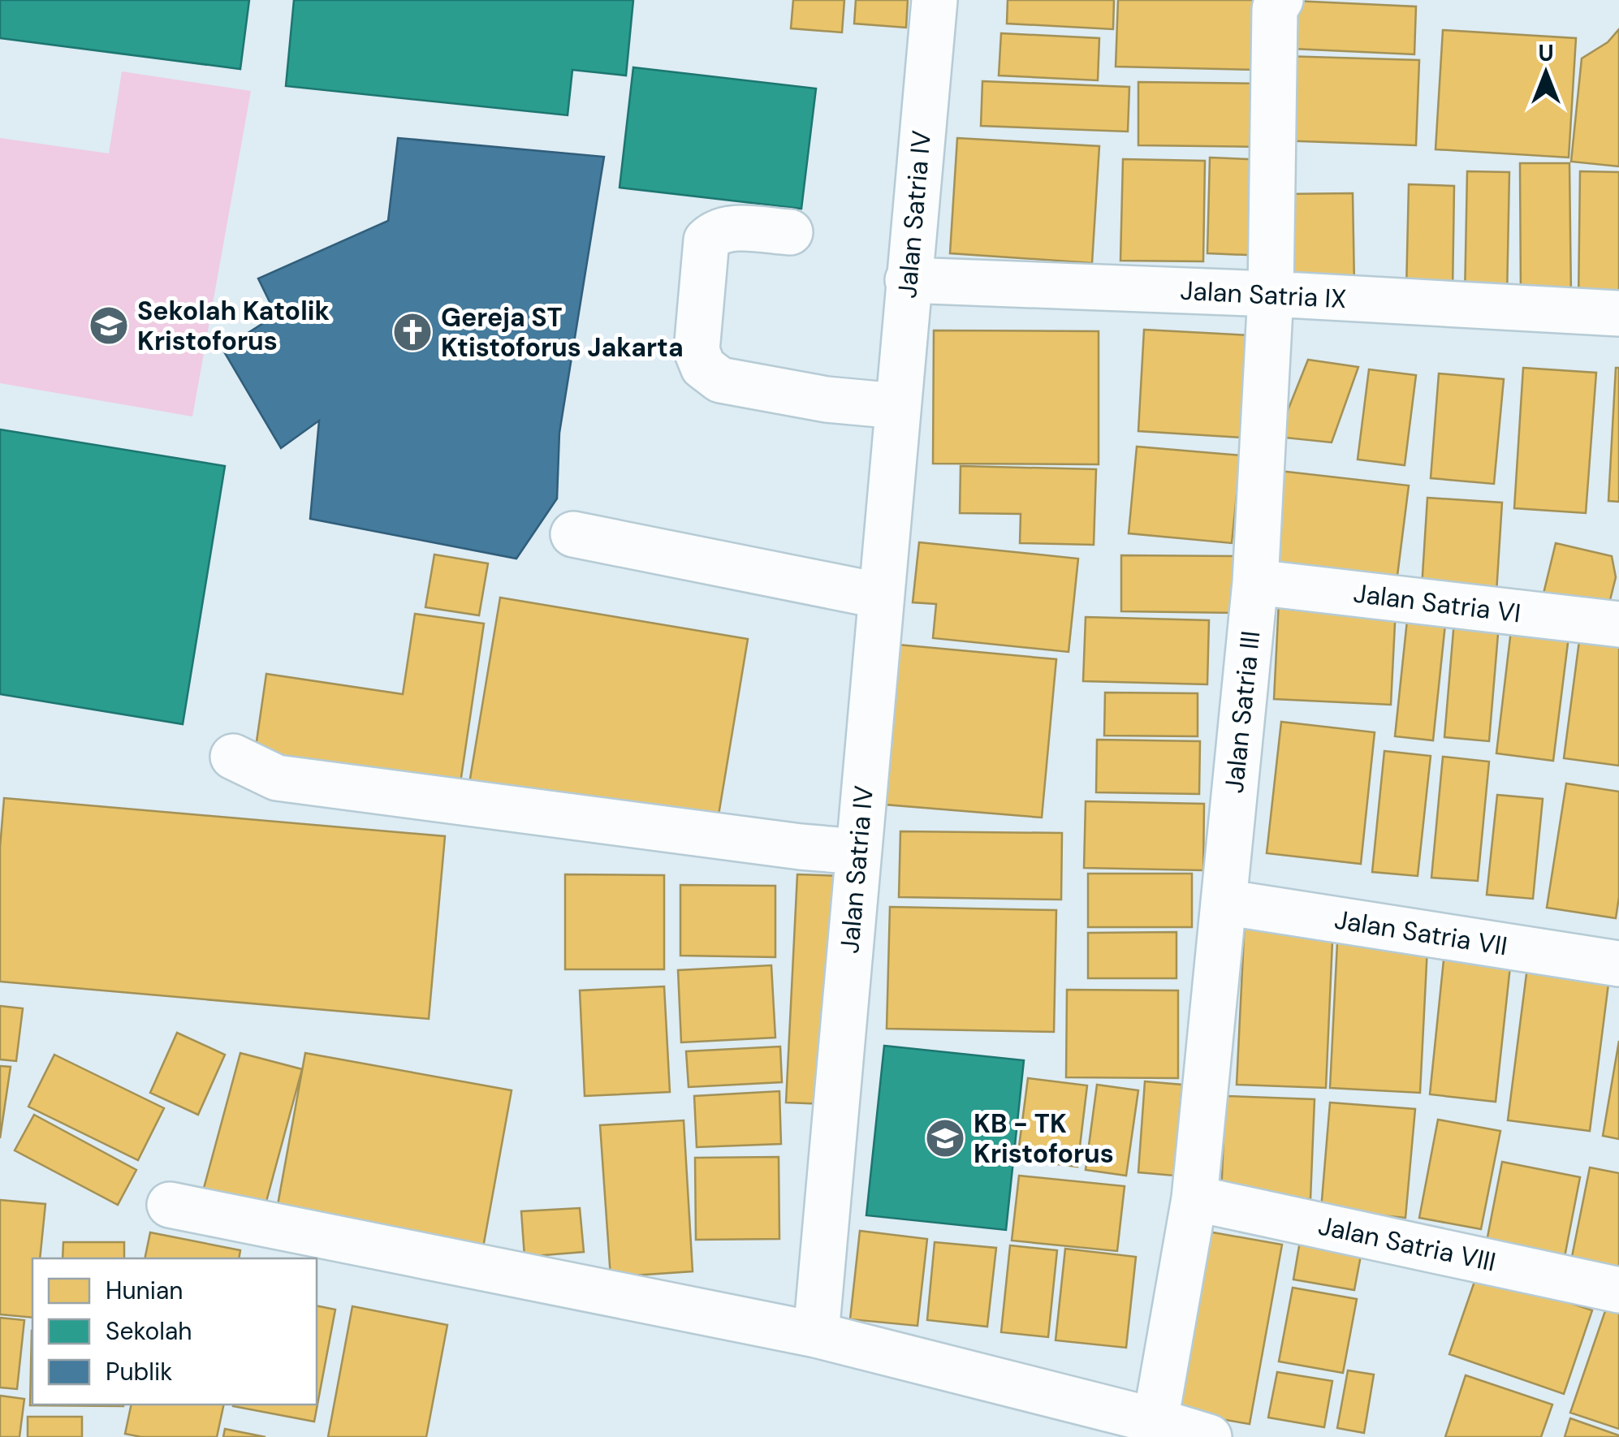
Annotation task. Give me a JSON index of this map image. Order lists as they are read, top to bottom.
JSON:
{
  "streets": {
    "street": [
      "Jalan Satria IV",
      "Jalan Satria IX",
      "Jalan Satria VI",
      "Jalan Satria III",
      "Jalan Satria VII",
      "Jalan Satria VIII"
    ]
  },
  "crossings": [
    ["Jalan Satria IV", "Jalan Satria IX"],
    ["Jalan Satria IX", "Jalan Satria III"],
    ["Jalan Satria VI", "Jalan Satria III"],
    ["Jalan Satria III", "Jalan Satria VII"],
    ["Jalan Satria III", "Jalan Satria VIII"]
  ],
  "places": {
    "school or university": ["Sekolah Katolik Kristoforus", "KB - TK Kristoforus"],
    "church": ["Gereja ST Ktistoforus Jakarta"]
  },
  "legend": ["Hunian", "Sekolah", "Publik"],
  "north": "top"
}
